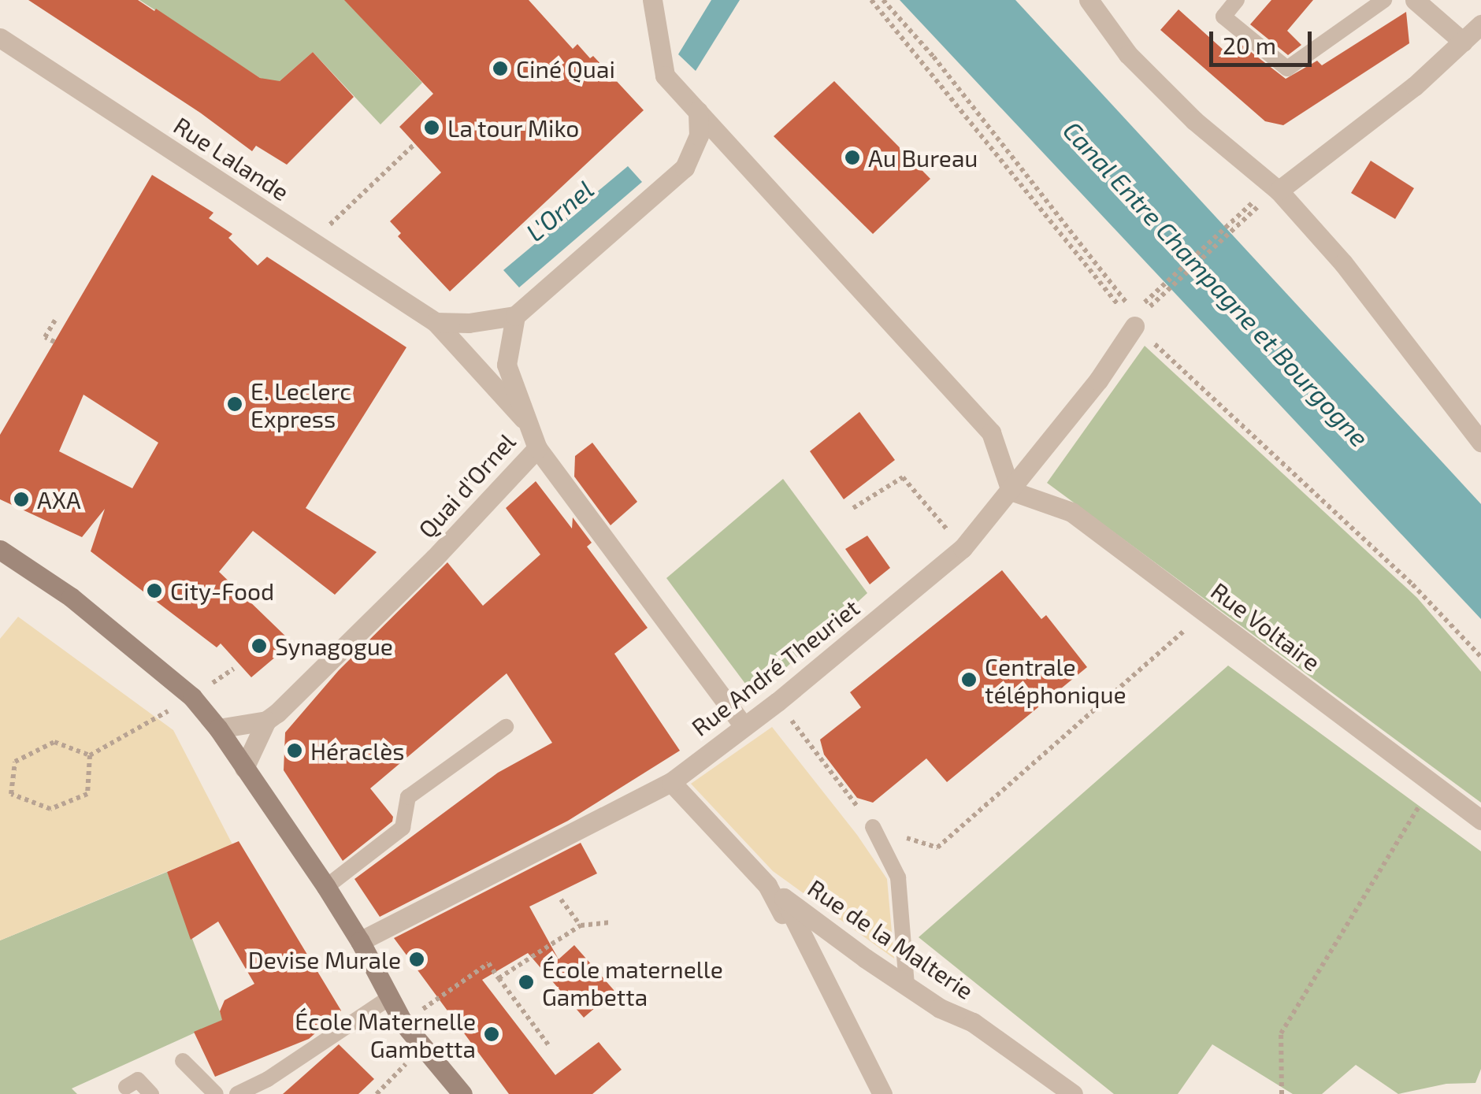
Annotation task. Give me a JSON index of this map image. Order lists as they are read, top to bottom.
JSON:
{
  "streets": {
    "street": [
      "Rue Lalande",
      "Quai d'Ornel",
      "Rue Voltaire",
      "Rue André Theuriet",
      "Rue de la Malterie"
    ]
  },
  "crossings": [
    ["Rue Lalande", "Quai d'Ornel"],
    ["Rue Voltaire", "Rue André Theuriet"],
    ["Rue André Theuriet", "Rue de la Malterie"]
  ],
  "water": ["L'Ornel", "Canal Entre Champagne et Bourgogne"],
  "places": [
    "Ciné Quai",
    "La tour Miko",
    "Au Bureau",
    "E. Leclerc Express",
    "AXA",
    "City-Food",
    "Synagogue",
    "Centrale téléphonique",
    "Héraclès",
    "Devise Murale",
    "École maternelle Gambetta",
    "École Maternelle Gambetta"
  ],
  "scale_bar": "20 m"
}
